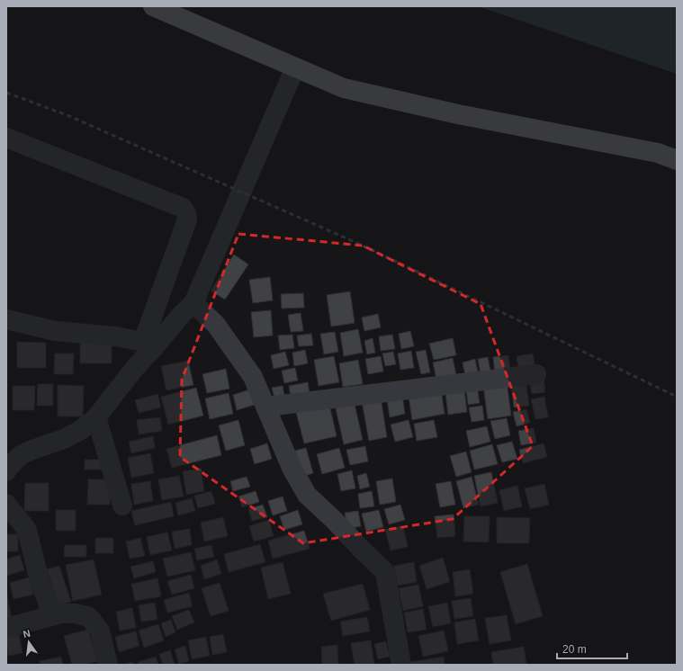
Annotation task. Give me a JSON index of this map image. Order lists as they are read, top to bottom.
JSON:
{
  "scale_bar": "20 m",
  "north": "top"
}
